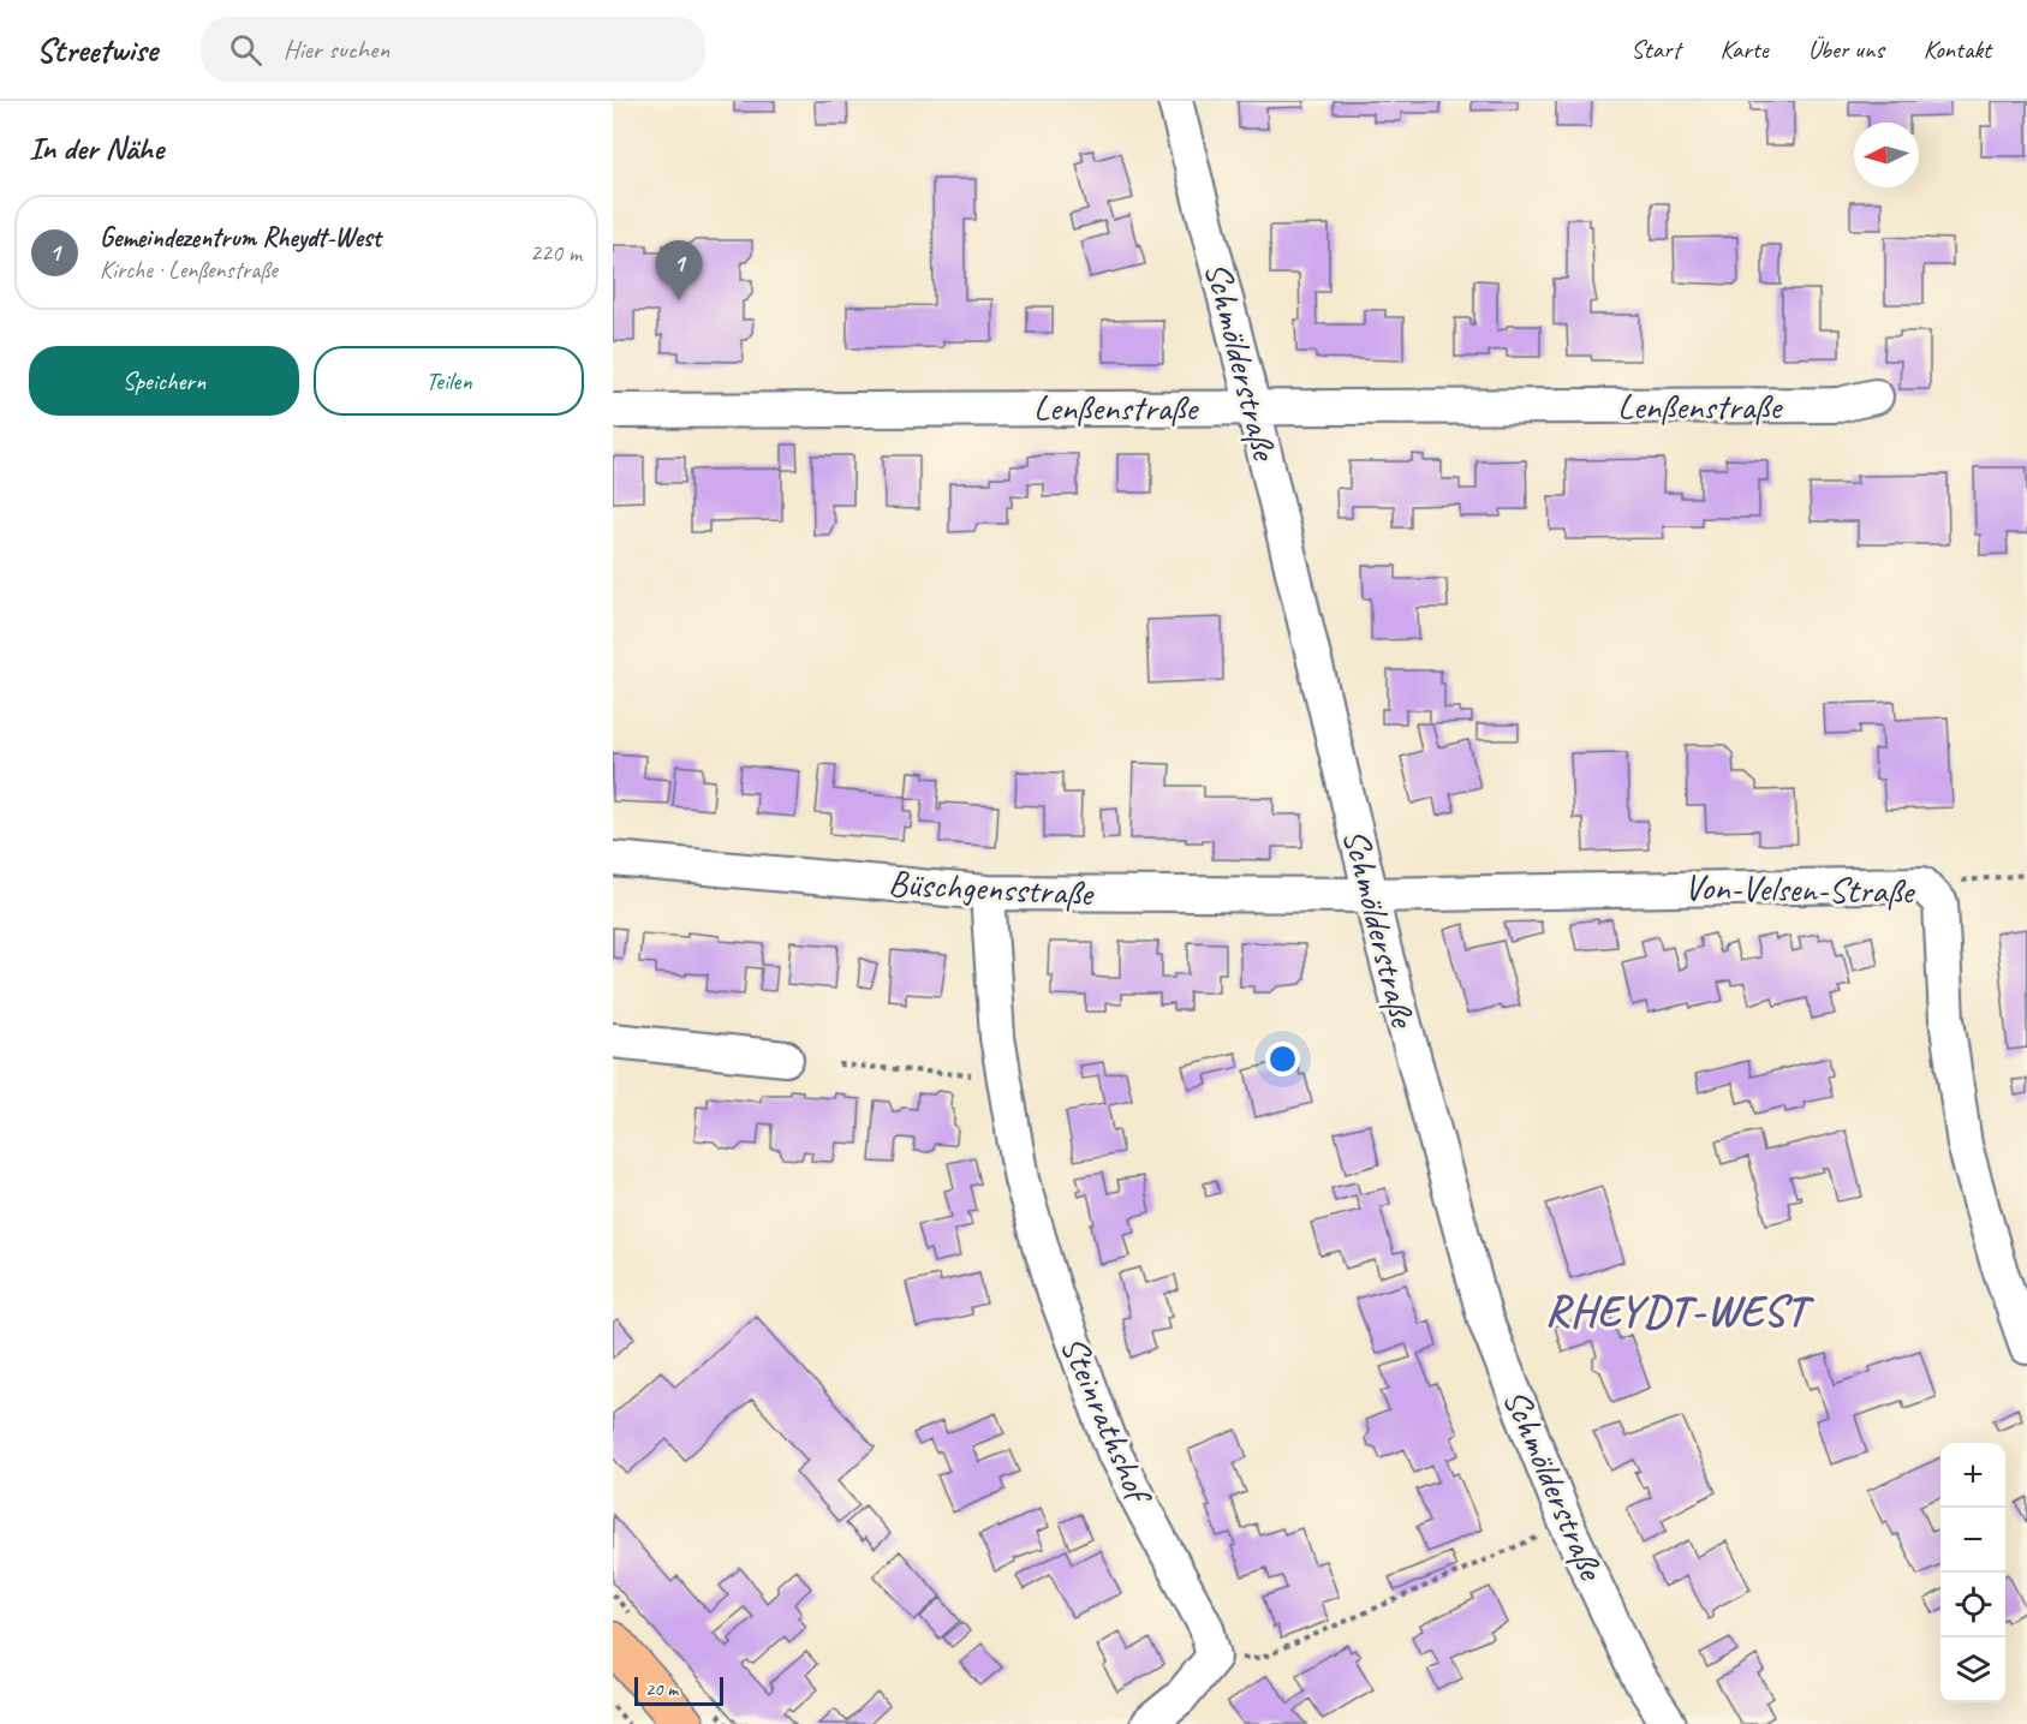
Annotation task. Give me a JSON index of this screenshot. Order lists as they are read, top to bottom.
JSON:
{
  "streets": {
    "street": [
      "Schmölderstraße",
      "Lenßenstraße",
      "Büschgensstraße",
      "Von-Velsen-Straße",
      "Steinrathshof"
    ]
  },
  "crossings": [
    ["Schmölderstraße", "Lenßenstraße"],
    ["Schmölderstraße", "Büschgensstraße"],
    ["Schmölderstraße", "Von-Velsen-Straße"],
    ["Büschgensstraße", "Von-Velsen-Straße"],
    ["Büschgensstraße", "Steinrathshof"]
  ],
  "districts": ["RHEYDT-WEST"],
  "scale_bar": "20 m",
  "north": "left",
  "page": {
    "header": "Streetwise",
    "search": "Hier suchen",
    "nav": [
      "Start",
      "Karte",
      "Über uns",
      "Kontakt"
    ],
    "heading": "In der Nähe",
    "list": [
      {
        "mark": "1",
        "name": "Gemeindezentrum Rheydt-West",
        "note": "Kirche · Lenßenstraße",
        "value": "220 m"
      }
    ],
    "pins": "1",
    "buttons": ["Speichern", "Teilen"],
    "map_buttons": ["+", "−"],
    "scale": "20 m"
  }
}
